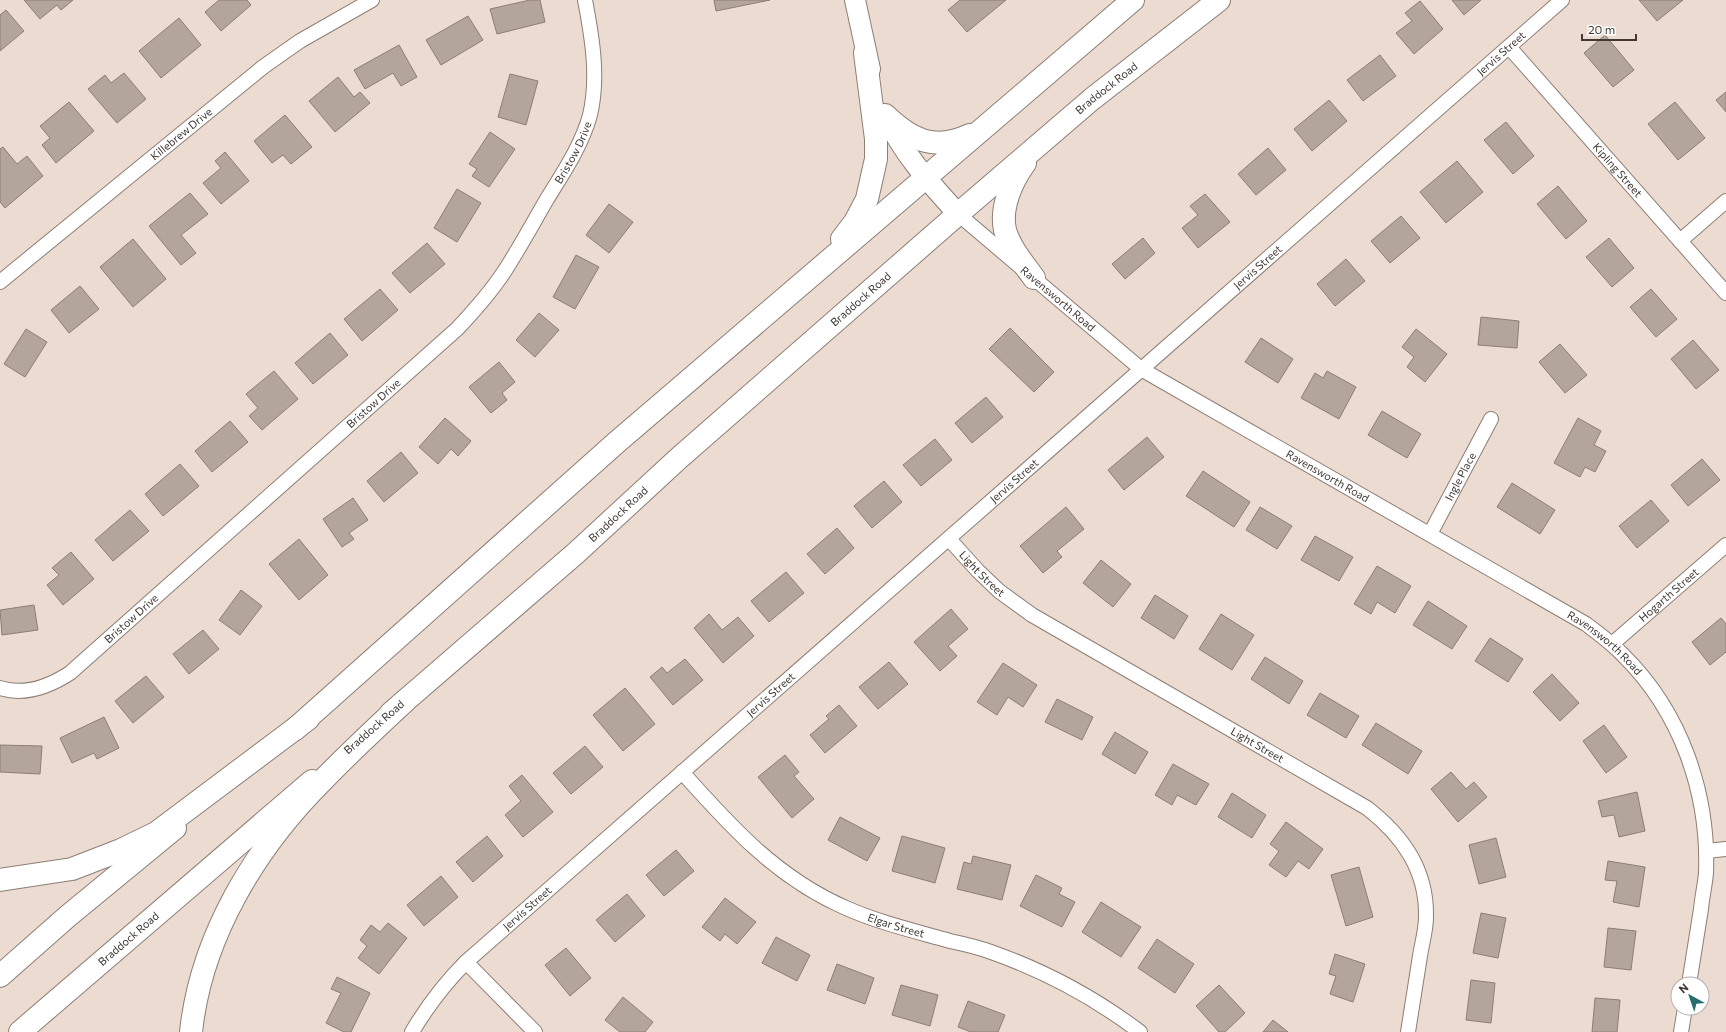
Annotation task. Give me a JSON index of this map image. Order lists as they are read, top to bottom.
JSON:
{
  "streets": {
    "main road": ["Braddock Road", "Ravensworth Road"],
    "street": [
      "Jervis Street",
      "Killebrew Drive",
      "Bristow Drive",
      "Kipling Street",
      "Ingle Place",
      "Light Street",
      "Hogarth Street",
      "Elgar Street"
    ]
  },
  "crossings": [
    ["Jervis Street", "Kipling Street"],
    ["Jervis Street", "Ravensworth Road"],
    ["Jervis Street", "Light Street"],
    ["Jervis Street", "Elgar Street"],
    ["Braddock Road", "Ravensworth Road"],
    ["Ravensworth Road", "Ingle Place"],
    ["Ravensworth Road", "Hogarth Street"]
  ],
  "scale_bar": "20 m",
  "north": "top left"
}
